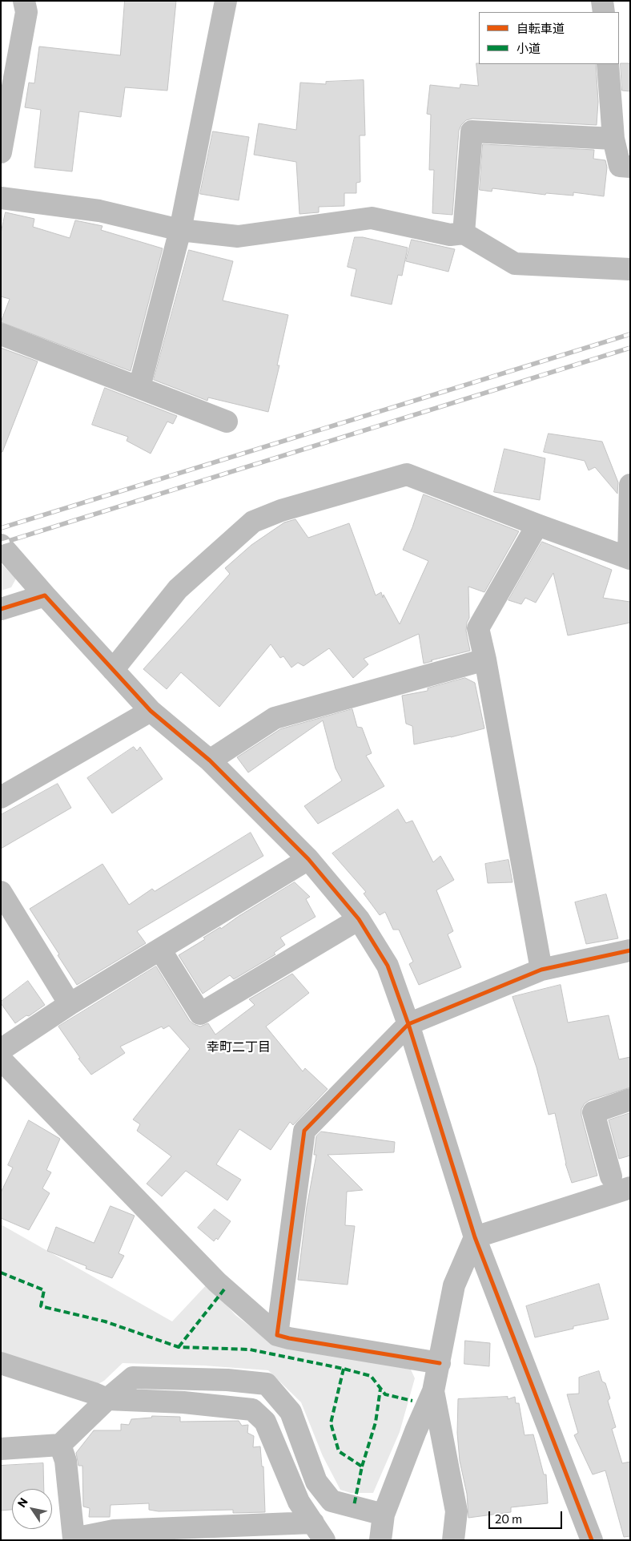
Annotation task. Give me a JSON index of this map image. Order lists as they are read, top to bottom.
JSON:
{
  "districts": ["幸町二丁目"],
  "legend": ["自転車道", "小道"],
  "scale_bar": "20 m",
  "north": "top left"
}
